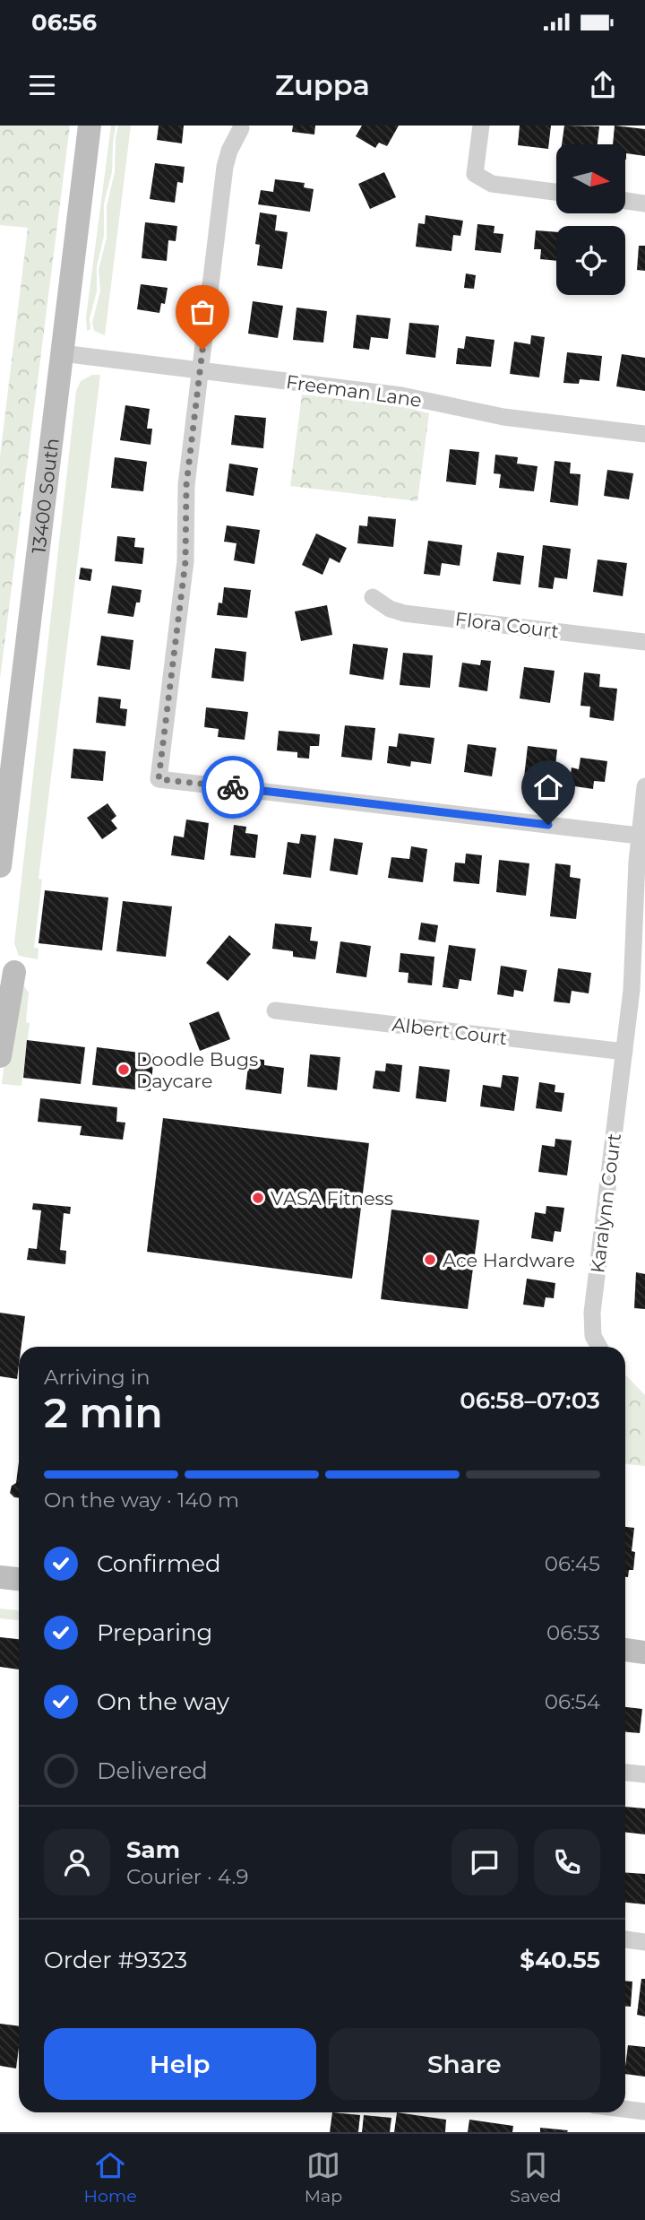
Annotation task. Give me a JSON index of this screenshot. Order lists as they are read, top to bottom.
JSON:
{
  "streets": {
    "main road": ["13400 South"],
    "street": [
      "Freeman Lane",
      "Flora Court",
      "Albert Court",
      "Karalynn Court"
    ]
  },
  "crossings": [
    ["Freeman Lane", "13400 South"],
    ["Albert Court", "Karalynn Court"]
  ],
  "places": ["Doodle Bugs Daycare", "VASA Fitness", "Ace Hardware"],
  "north": "right",
  "page": {
    "status": "06:56",
    "header": "Zuppa",
    "heading": ["2 min", "Arriving in", "06:58–07:03"],
    "panel": [
      "Sam",
      "Courier · 4.9",
      "Order #9323",
      "$40.55"
    ],
    "bar": "On the way · 140 m",
    "list": [
      ["Confirmed", "06:45"],
      ["Preparing", "06:53"],
      ["On the way", "06:54"],
      "Delivered"
    ],
    "buttons": ["Help", "Share"],
    "tabs": ["Home", "Map", "Saved"]
  }
}
